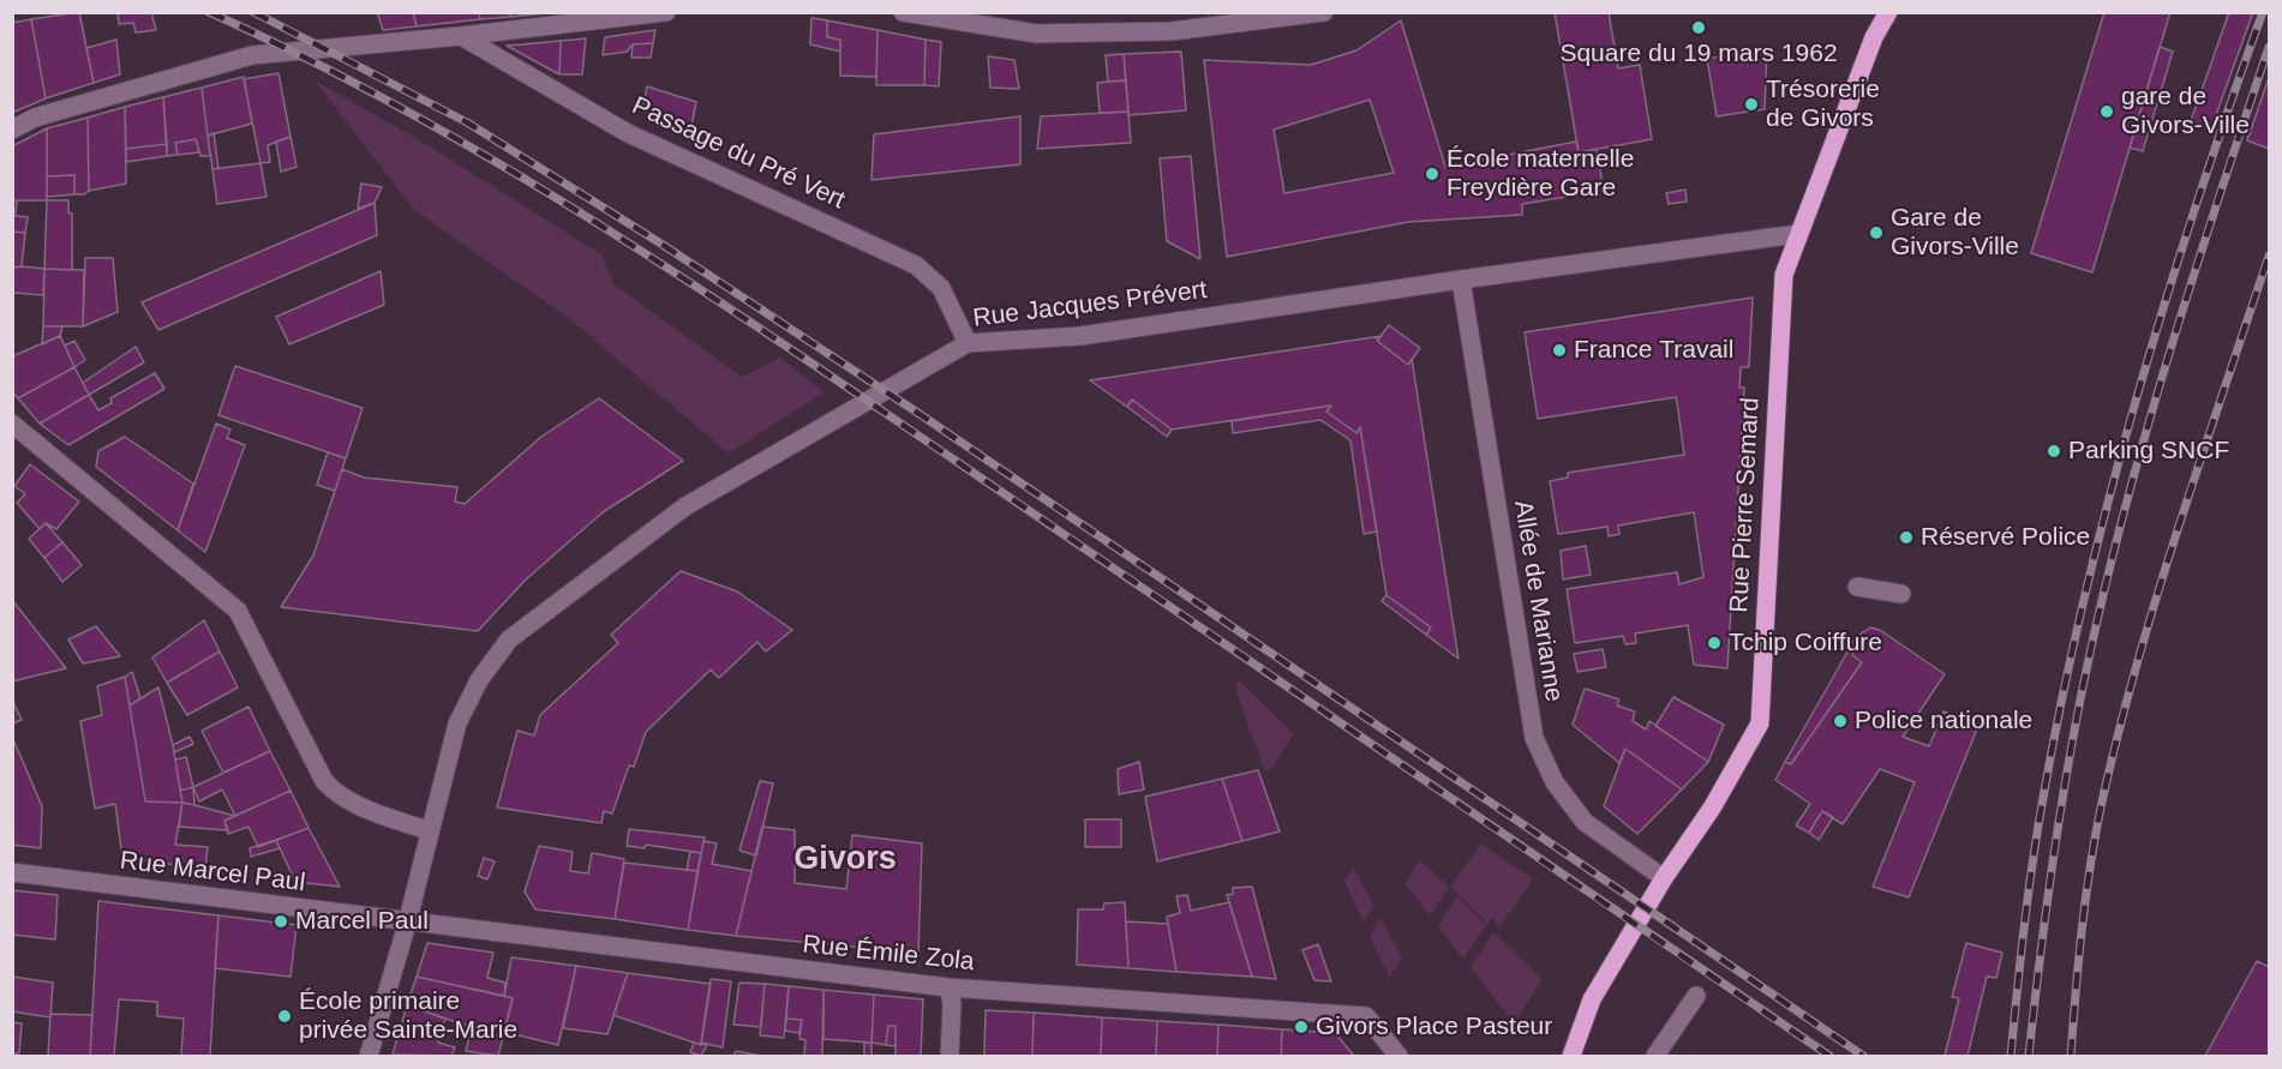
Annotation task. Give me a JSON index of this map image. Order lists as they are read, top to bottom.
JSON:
{
  "streets": {
    "main road": ["Rue Pierre Semard"],
    "street": [
      "Passage du Pré Vert",
      "Rue Jacques Prévert",
      "Allée de Marianne",
      "Rue Marcel Paul",
      "Rue Émile Zola"
    ]
  },
  "crossings": [
    ["Passage du Pré Vert", "Rue Jacques Prévert"],
    ["Rue Jacques Prévert", "Rue Pierre Semard"],
    ["Rue Jacques Prévert", "Allée de Marianne"],
    ["Rue Jacques Prévert", "Rue Marcel Paul"],
    ["Rue Jacques Prévert", "Rue Émile Zola"],
    ["Rue Pierre Semard", "Allée de Marianne"],
    ["Rue Marcel Paul", "Rue Émile Zola"]
  ],
  "districts": ["Givors"],
  "places": [
    "Square du 19 mars 1962",
    "Trésorerie de Givors",
    "gare de Givors-Ville",
    "École maternelle Freydière Gare",
    "Gare de Givors-Ville",
    "France Travail",
    "Parking SNCF",
    "Réservé Police",
    "Tchip Coiffure",
    "Police nationale",
    "Marcel Paul",
    "École primaire privée Sainte-Marie",
    "Givors Place Pasteur"
  ]
}
